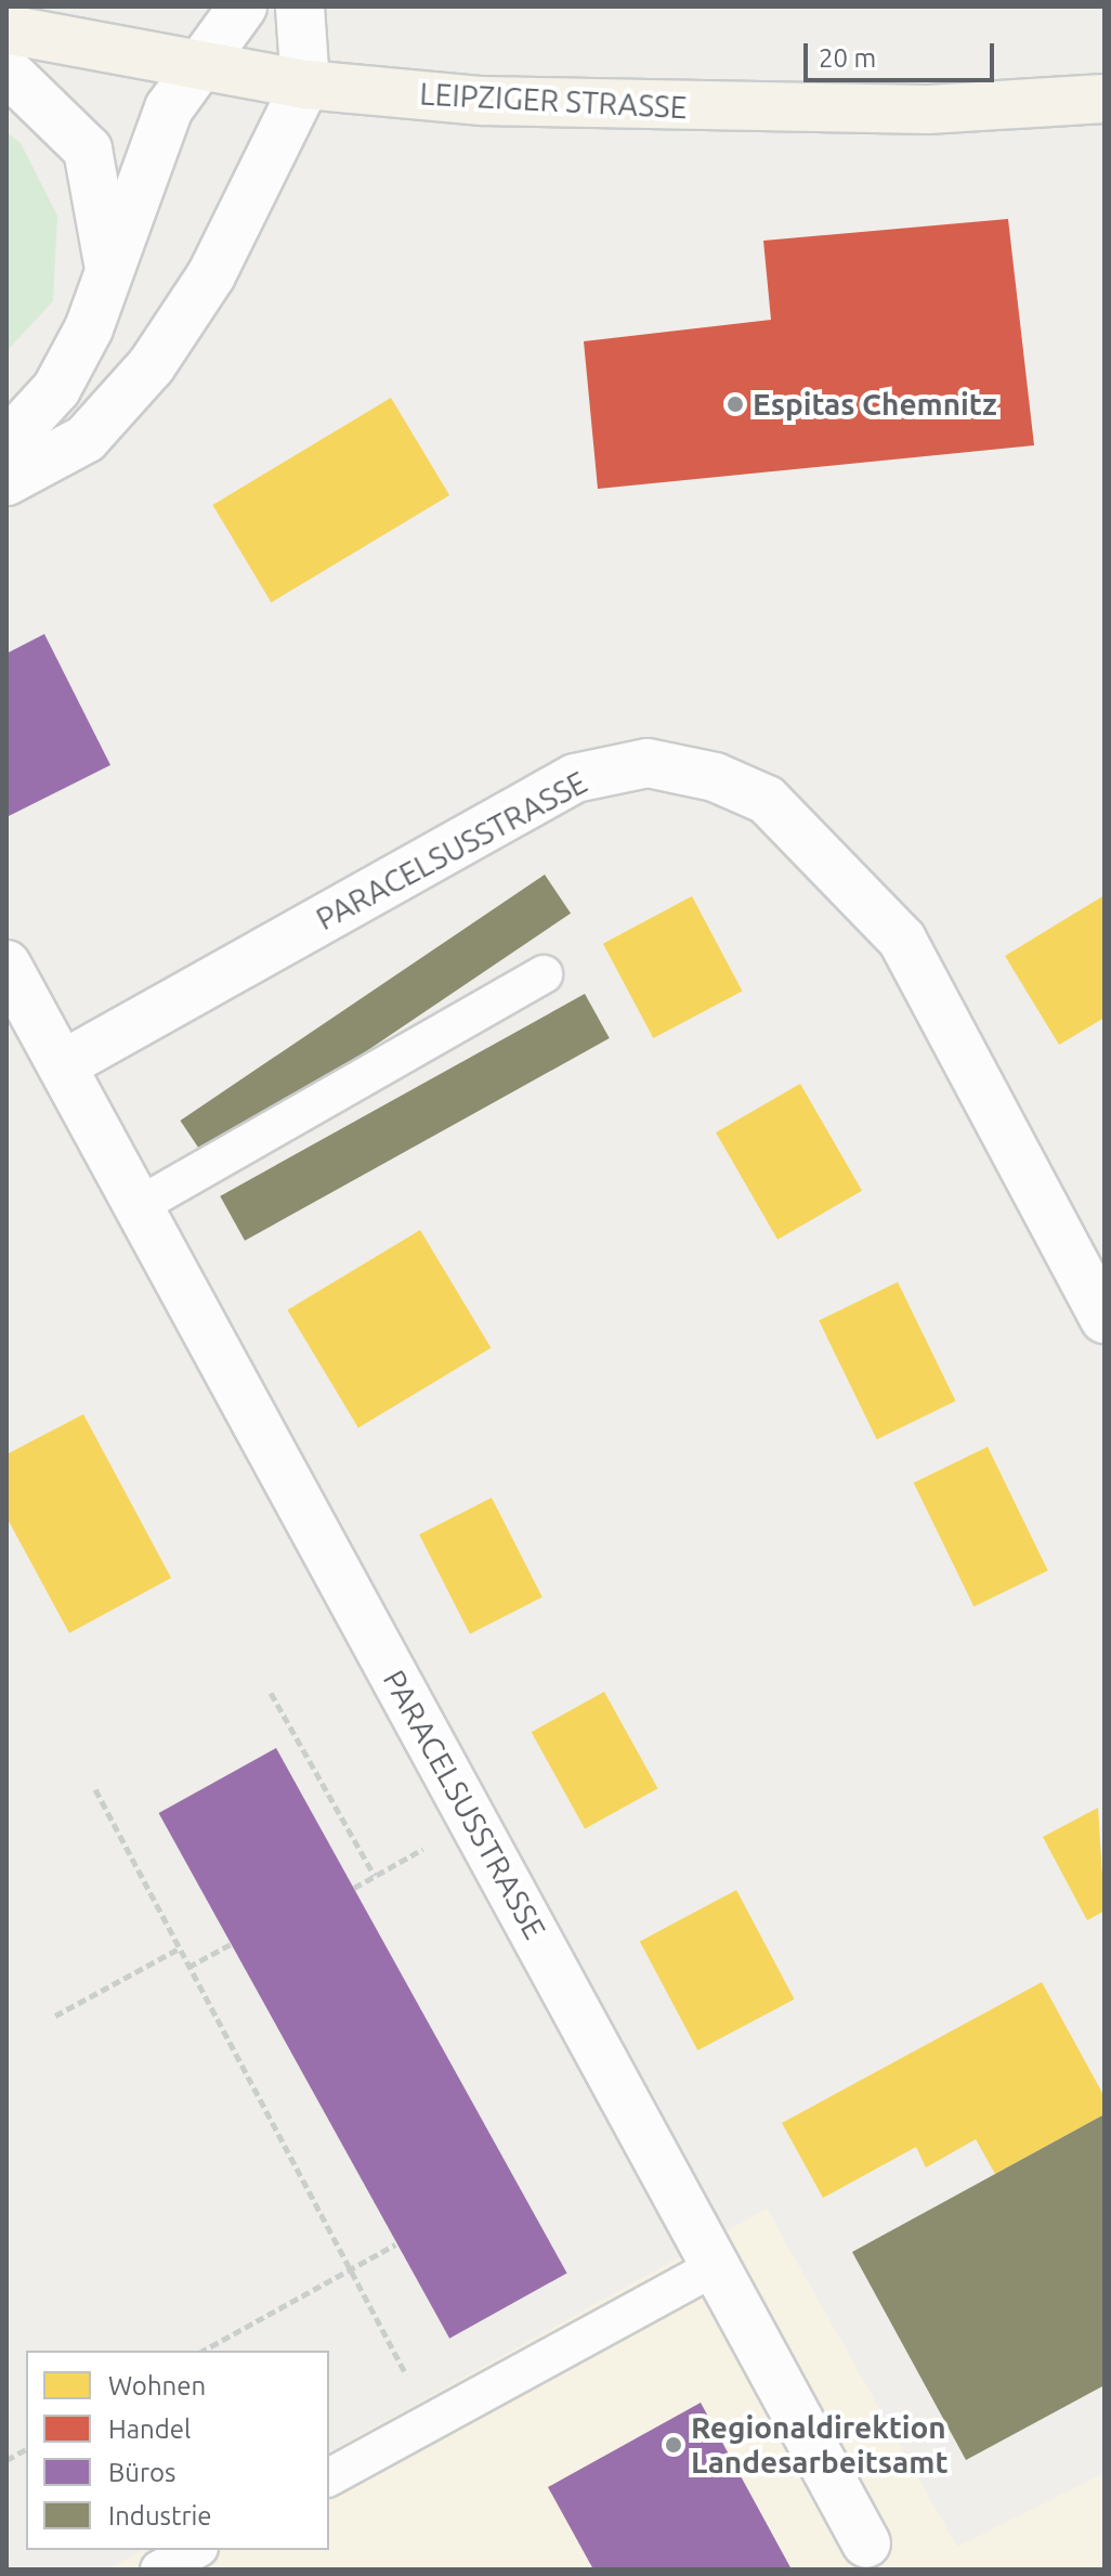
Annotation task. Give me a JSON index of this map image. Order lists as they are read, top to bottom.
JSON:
{
  "streets": {
    "main road": ["LEIPZIGER STRASSE"],
    "street": ["PARACELSUSSTRASSE"]
  },
  "places": ["Espitas Chemnitz", "Regionaldirektion Landesarbeitsamt"],
  "legend": [
    "Wohnen",
    "Handel",
    "Büros",
    "Industrie"
  ],
  "scale_bar": "20 m"
}
